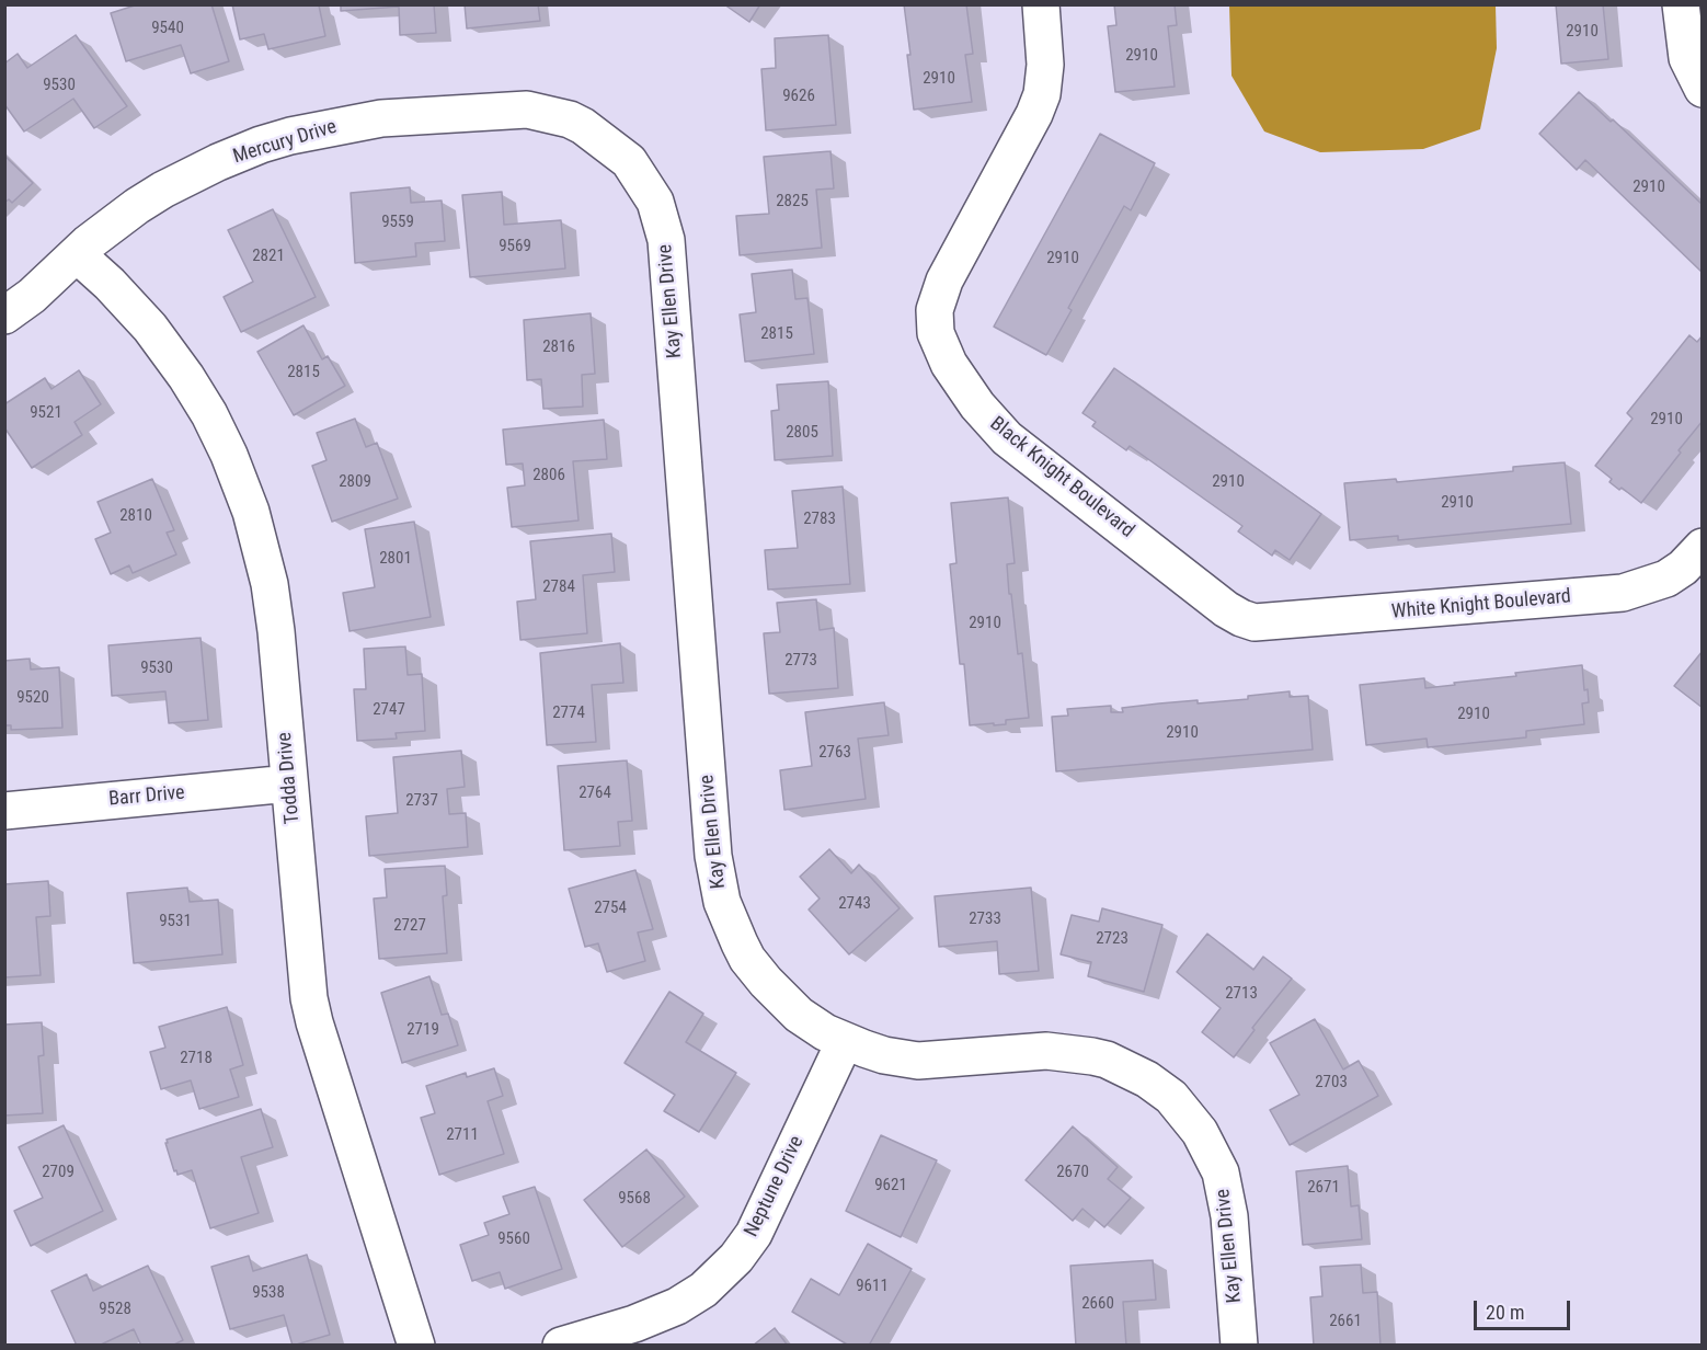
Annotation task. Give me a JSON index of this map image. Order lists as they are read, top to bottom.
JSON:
{
  "streets": {
    "street": [
      "Mercury Drive",
      "Kay Ellen Drive",
      "Black Knight Boulevard",
      "White Knight Boulevard",
      "Todda Drive",
      "Barr Drive",
      "Neptune Drive"
    ]
  },
  "crossings": [
    ["Mercury Drive", "Kay Ellen Drive"],
    ["Mercury Drive", "Todda Drive"],
    ["Kay Ellen Drive", "Neptune Drive"],
    ["Black Knight Boulevard", "White Knight Boulevard"],
    ["Todda Drive", "Barr Drive"]
  ],
  "house_numbers": [
    "9540",
    "2910",
    "2910",
    "2910",
    "9530",
    "9626",
    "2910",
    "2825",
    "9559",
    "9569",
    "2821",
    "2910",
    "2815",
    "2816",
    "2815",
    "9521",
    "2910",
    "2805",
    "2806",
    "2809",
    "2910",
    "2910",
    "2810",
    "2783",
    "2801",
    "2784",
    "2910",
    "2773",
    "9530",
    "9520",
    "2747",
    "2774",
    "2910",
    "2910",
    "2763",
    "2764",
    "2737",
    "2743",
    "2754",
    "2733",
    "9531",
    "2727",
    "2723",
    "2713",
    "2719",
    "2718",
    "2703",
    "2711",
    "2709",
    "2670",
    "9621",
    "2671",
    "9568",
    "9560",
    "9611",
    "9538",
    "2660",
    "9528",
    "2661"
  ],
  "scale_bar": "20 m"
}
